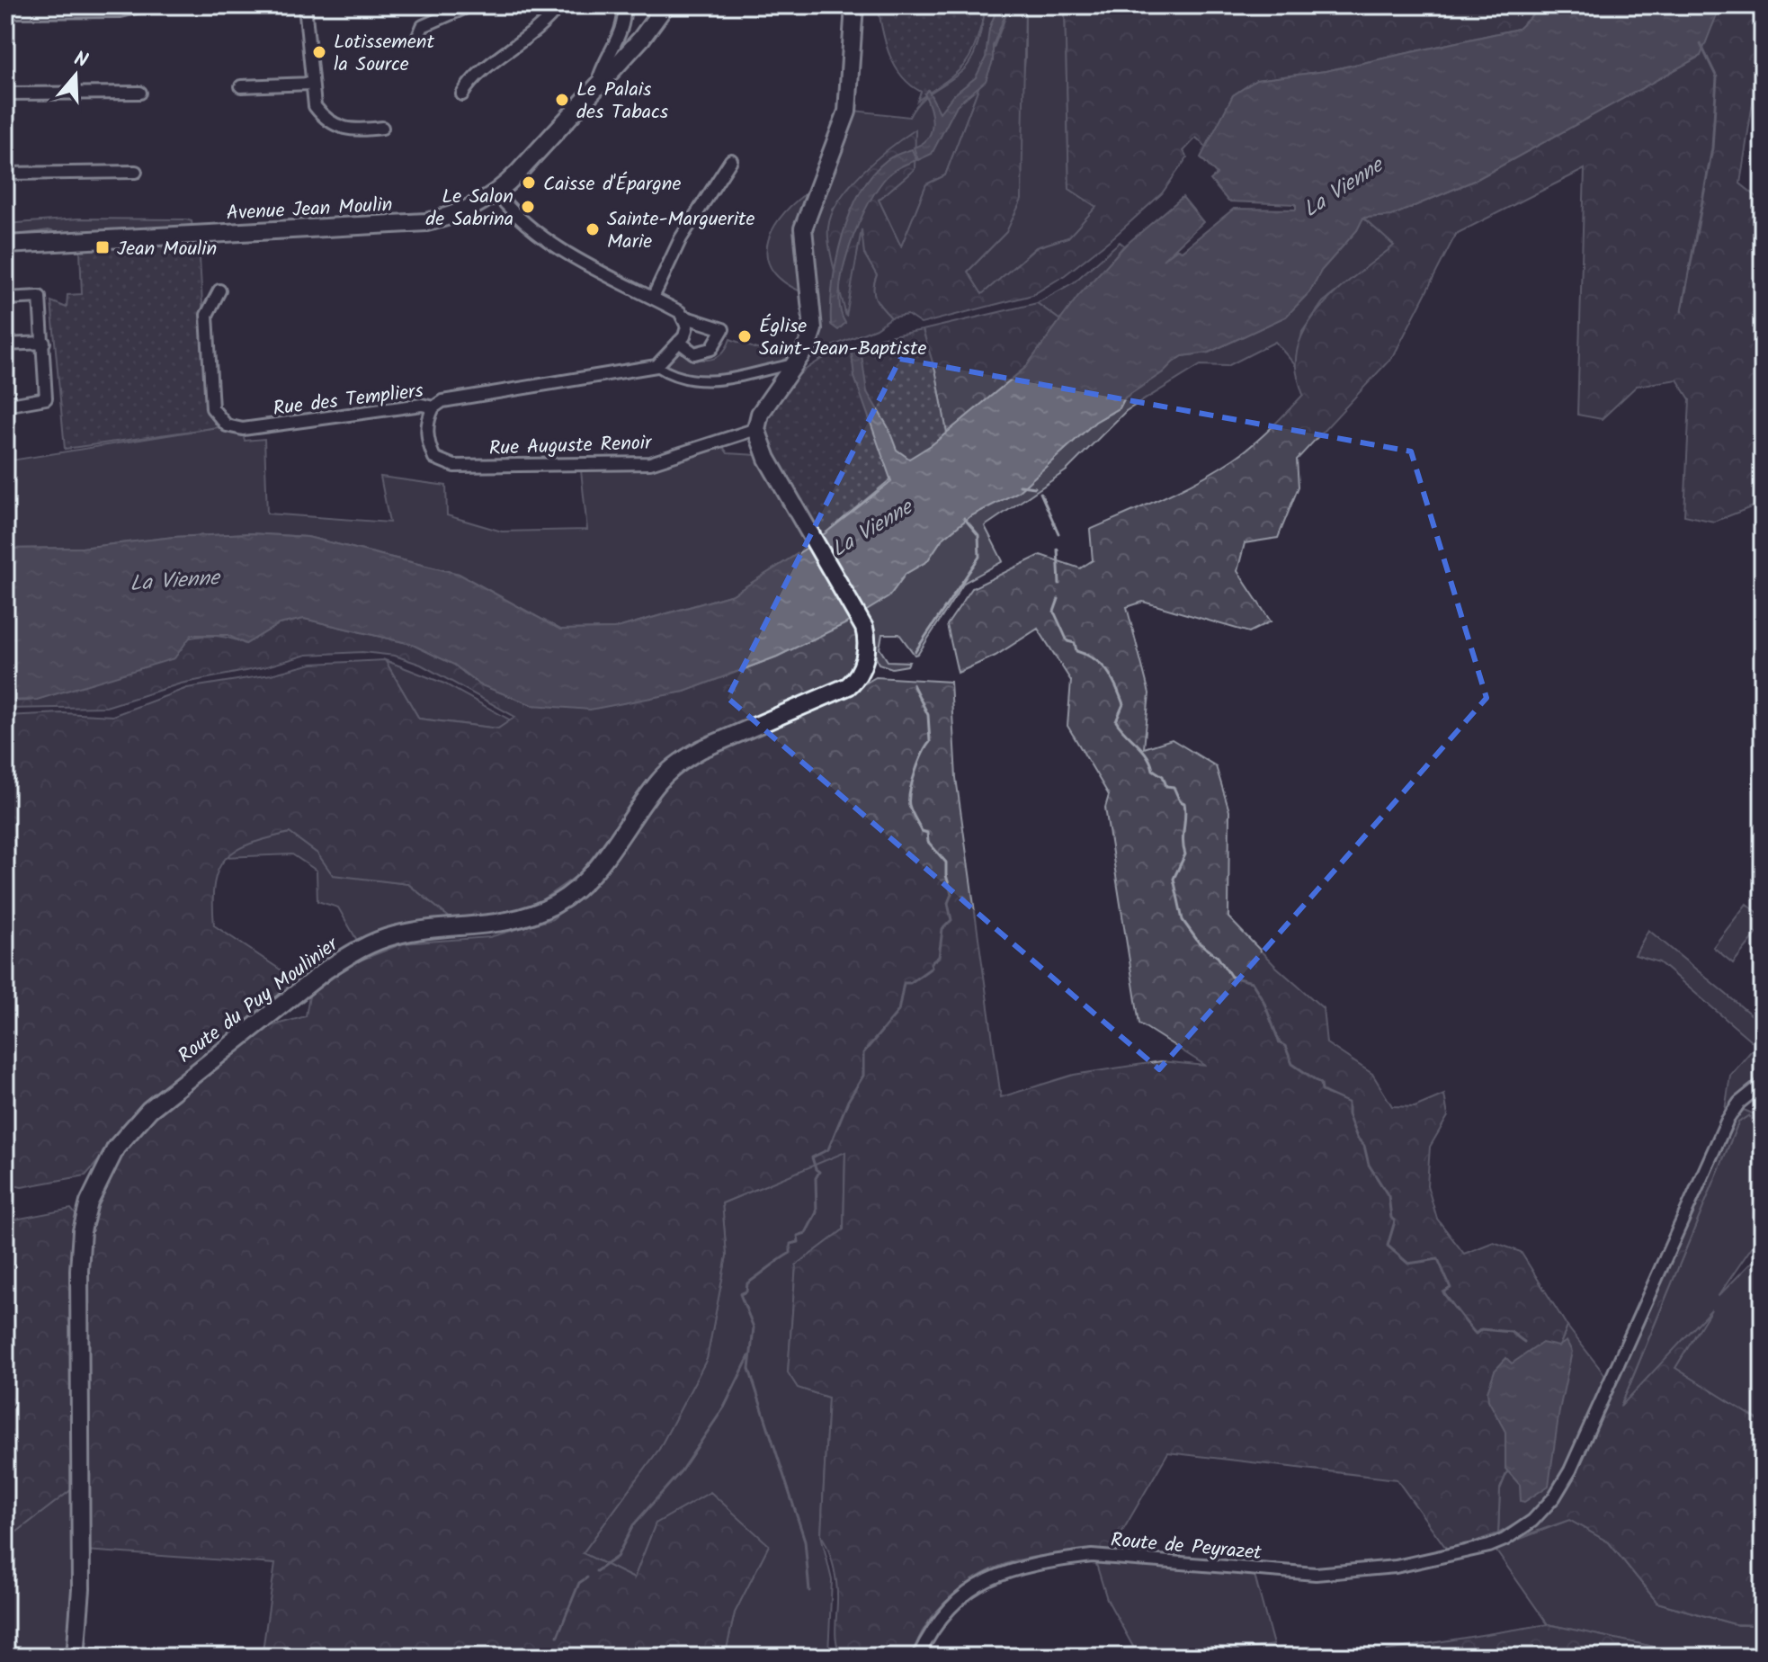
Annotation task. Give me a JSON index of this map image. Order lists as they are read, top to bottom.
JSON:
{
  "streets": {
    "main road": ["Avenue Jean Moulin", "Route du Puy Moulinier"],
    "street": ["Rue des Templiers", "Rue Auguste Renoir", "Route de Peyrazet"]
  },
  "crossings": [
    ["Rue des Templiers", "Rue Auguste Renoir"],
    ["Rue Auguste Renoir", "Route du Puy Moulinier"]
  ],
  "water": ["La Vienne"],
  "places": {
    "other": [
      "Lotissement la Source",
      "Le Palais des Tabacs",
      "Caisse d'Épargne",
      "Le Salon de Sabrina",
      "Sainte-Marguerite Marie",
      "Église Saint-Jean-Baptiste"
    ],
    "transit": ["Jean Moulin"]
  },
  "north": "top"
}
